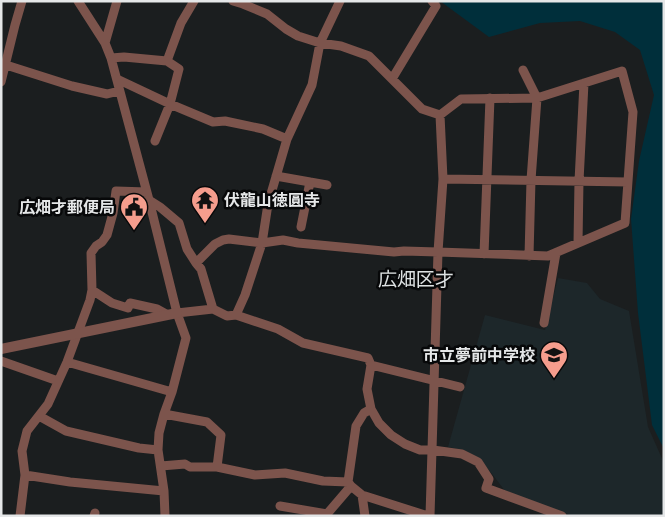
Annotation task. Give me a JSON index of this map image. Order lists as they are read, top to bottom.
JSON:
{
  "districts": ["広畑区才"],
  "places": {
    "temple": ["伏龍山徳圓寺"],
    "public building": ["広畑才郵便局"],
    "school or university": ["市立夢前中学校"]
  }
}
